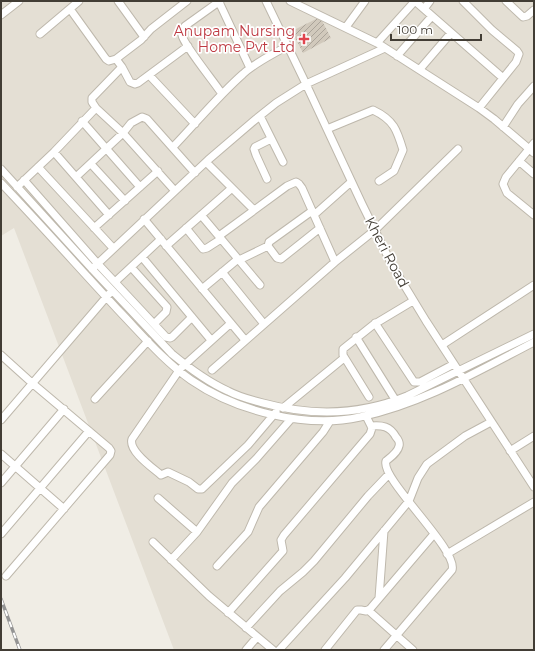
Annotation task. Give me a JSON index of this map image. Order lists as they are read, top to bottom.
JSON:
{
  "streets": {
    "street": ["Kheri Road"]
  },
  "places": {
    "health": ["Anupam Nursing Home Pvt Ltd"]
  },
  "scale_bar": "100 m"
}
